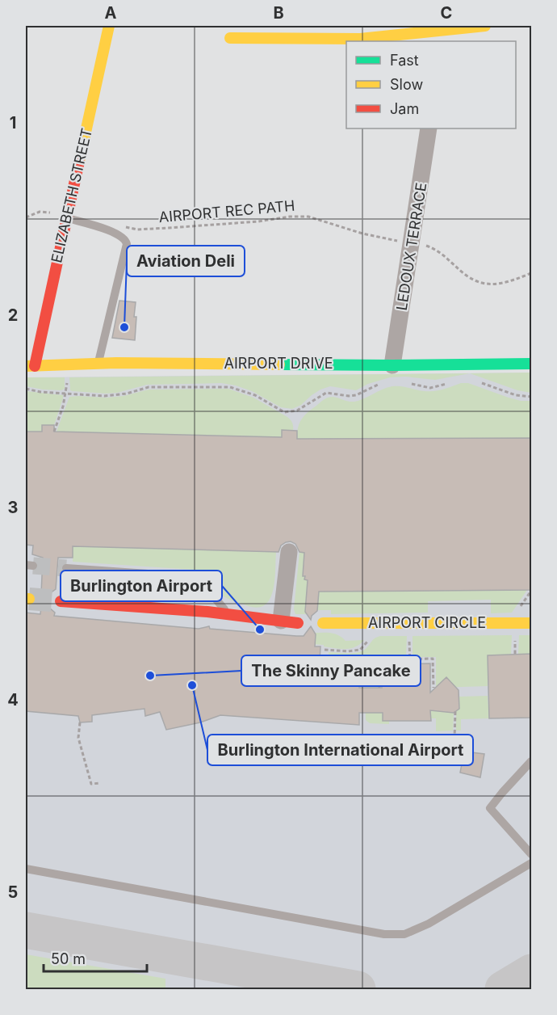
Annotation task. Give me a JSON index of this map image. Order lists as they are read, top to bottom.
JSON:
{
  "streets": {
    "street": [
      "ELIZABETH STREET",
      "LEDOUX TERRACE",
      "AIRPORT DRIVE",
      "AIRPORT CIRCLE"
    ],
    "path": ["AIRPORT REC PATH"]
  },
  "crossings": [
    ["ELIZABETH STREET", "AIRPORT DRIVE"],
    ["AIRPORT REC PATH", "LEDOUX TERRACE"],
    ["LEDOUX TERRACE", "AIRPORT DRIVE"]
  ],
  "places": [
    "Aviation Deli",
    "Burlington Airport",
    "The Skinny Pancake",
    "Burlington International Airport"
  ],
  "legend": ["Fast", "Slow", "Jam"],
  "scale_bar": "50 m",
  "grid": {
    "columns": ["A", "B", "C"],
    "rows": [
      "1",
      "2",
      "3",
      "4",
      "5"
    ]
  }
}
